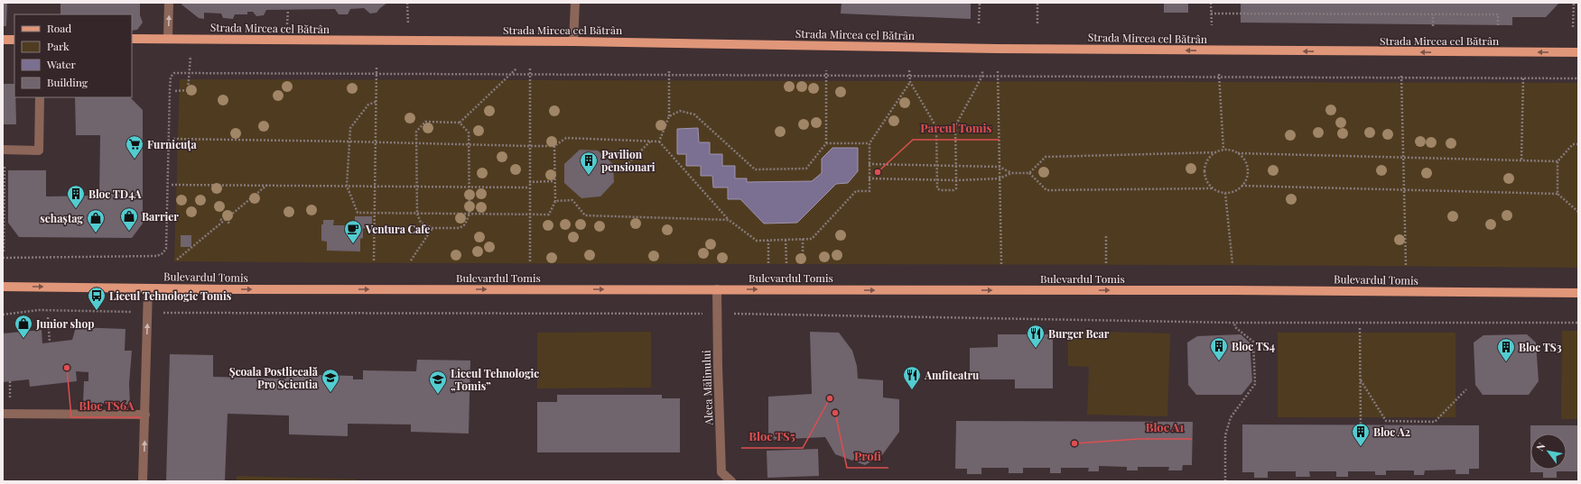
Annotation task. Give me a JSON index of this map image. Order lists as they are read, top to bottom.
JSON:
{
  "streets": {
    "main road": ["Strada Mircea cel Bătrân", "Bulevardul Tomis"],
    "street": ["Aleea Mălinului"]
  },
  "crossings": [
    ["Bulevardul Tomis", "Aleea Mălinului"]
  ],
  "one_way": ["Strada Mircea cel Bătrân", "Bulevardul Tomis"],
  "places": {
    "supermarket": ["Furnicuța"],
    "other": [
      "Parcul Tomis",
      "Bloc TS6A",
      "Bloc TS5",
      "Profi",
      "Bloc A1"
    ],
    "building": [
      "Pavilion pensionari",
      "Bloc TD4A",
      "Bloc TS4",
      "Bloc TS3",
      "Bloc A2"
    ],
    "shop": ["Barrier", "sehaștag", "Junior shop"],
    "cafe": ["Ventura Cafe"],
    "bus stop": ["Liceul Tehnologic Tomis"],
    "restaurant": ["Burger Bear", "Amfiteatru"],
    "school or university": ["Școala Postliceală Pro Scientia", "Liceul Tehnologic „Tomis”"]
  },
  "legend": [
    "Road",
    "Park",
    "Water",
    "Building"
  ],
  "north": "top left"
}
